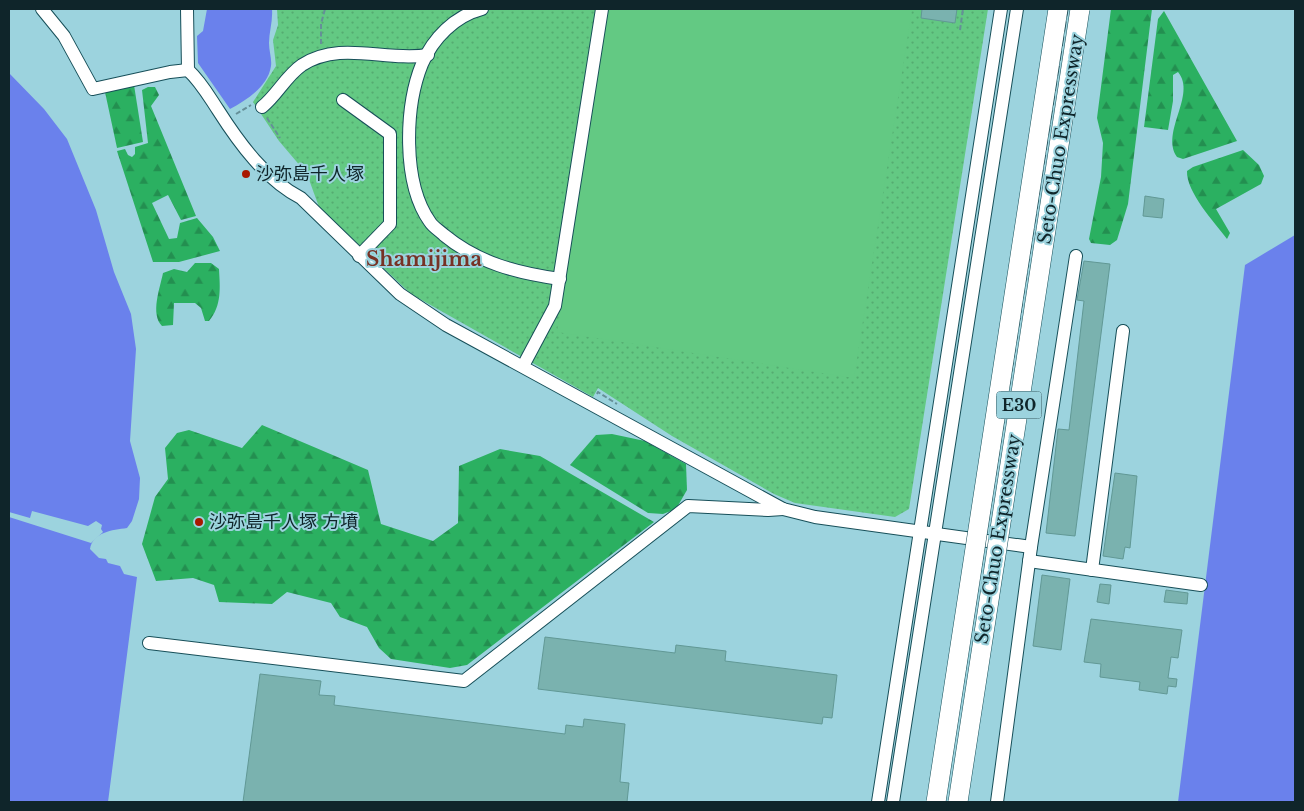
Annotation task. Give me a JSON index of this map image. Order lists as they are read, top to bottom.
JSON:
{
  "streets": {
    "highway": ["Seto-Chuo Expressway", "E30"]
  },
  "districts": ["Shamijima"],
  "places": ["沙弥島千人塚", "沙弥島千人塚 方墳"]
}
